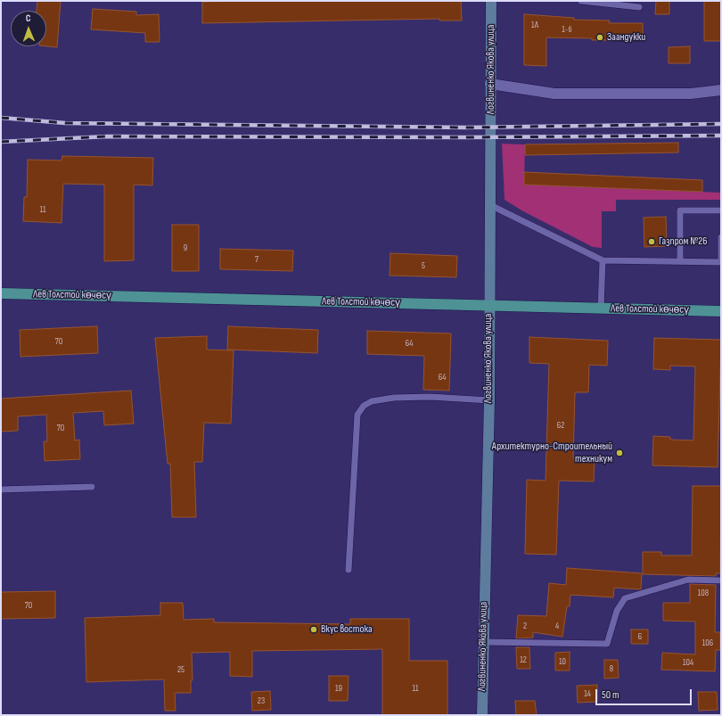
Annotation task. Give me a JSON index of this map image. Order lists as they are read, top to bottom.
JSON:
{
  "streets": {
    "main road": ["Лев Толстой көчөсү"],
    "street": ["Логвиненко Якова улица"]
  },
  "crossings": [
    ["Логвиненко Якова улица", "Лев Толстой көчөсү"]
  ],
  "places": [
    "Заандукки",
    "Газпром №26",
    "Архитектурно-Строительный техникум",
    "Вкус востока"
  ],
  "house_numbers": [
    "1А",
    "1-б",
    "11",
    "9",
    "7",
    "5",
    "70",
    "64",
    "64",
    "62",
    "70",
    "108",
    "70",
    "2",
    "4",
    "6",
    "106",
    "12",
    "10",
    "104",
    "8",
    "25",
    "19",
    "11",
    "14",
    "23"
  ],
  "scale_bar": "50 m",
  "north": "top"
}
